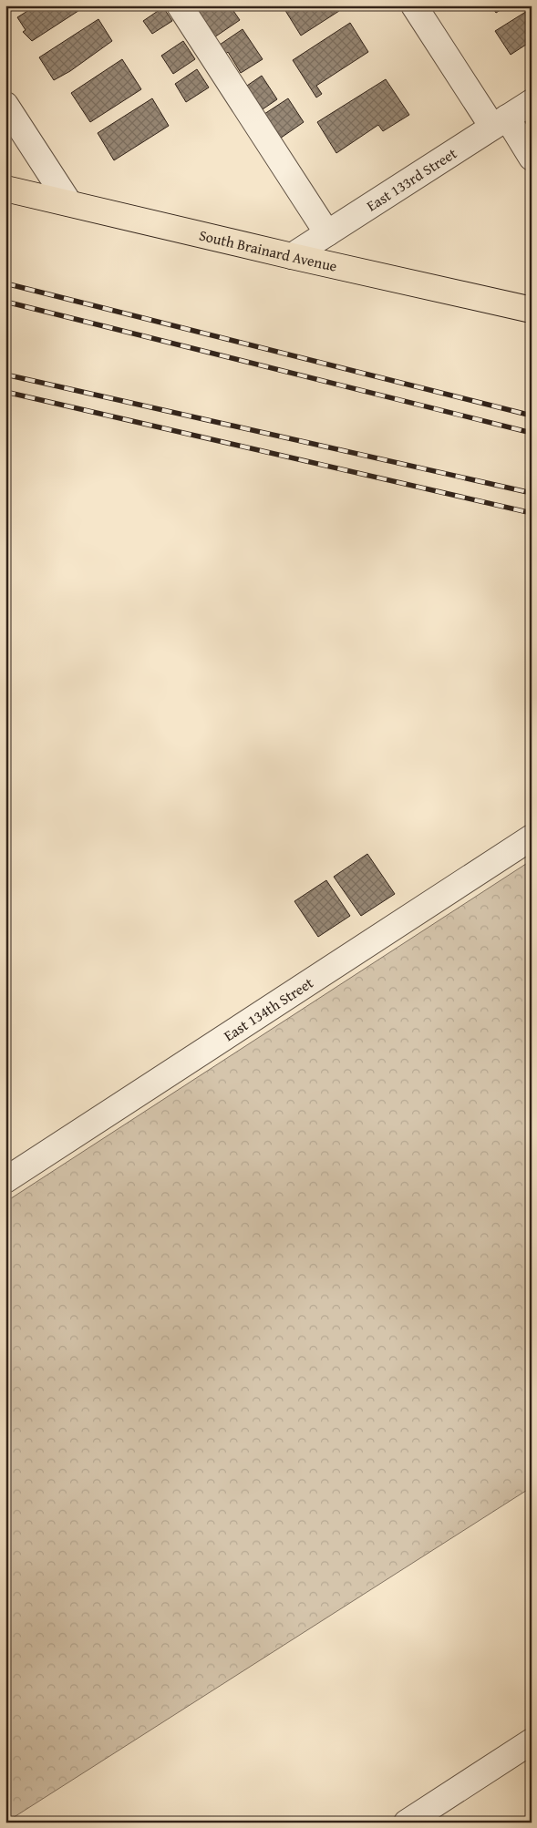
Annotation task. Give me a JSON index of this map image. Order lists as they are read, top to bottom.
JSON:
{
  "streets": {
    "main road": ["South Brainard Avenue"],
    "street": ["East 133rd Street", "East 134th Street"]
  },
  "crossings": [
    ["East 133rd Street", "South Brainard Avenue"]
  ]
}
